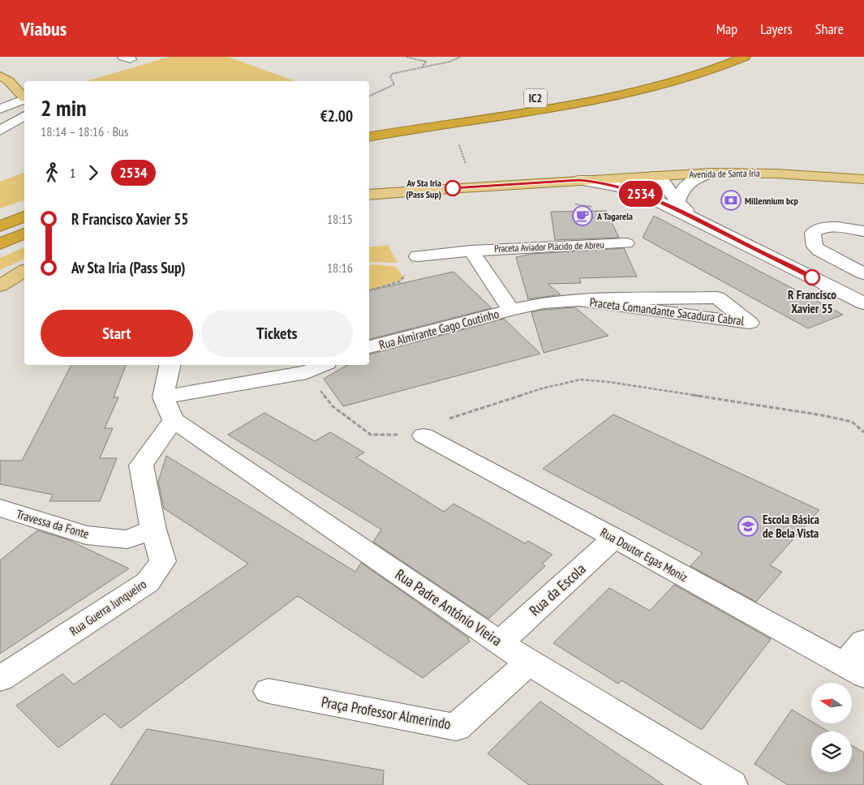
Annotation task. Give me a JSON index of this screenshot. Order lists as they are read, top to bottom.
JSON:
{
  "streets": {
    "highway": ["IC2"],
    "main road": ["Avenida de Santa Iria"],
    "street": [
      "Praceta Aviador Plácido de Abreu",
      "Praceta Comandante Sacadura Cabral",
      "Rua Almirante Gago Coutinho",
      "Travessa da Fonte",
      "Rua Doutor Egas Moniz",
      "Rua da Escola",
      "Rua Guerra Junqueiro",
      "Rua Padre António Vieira",
      "Praça Professor Almerindo"
    ]
  },
  "crossings": [
    ["Praceta Aviador Plácido de Abreu", "Praceta Comandante Sacadura Cabral"],
    ["Praceta Aviador Plácido de Abreu", "Rua Almirante Gago Coutinho"],
    ["Praceta Comandante Sacadura Cabral", "Rua Almirante Gago Coutinho"],
    ["Travessa da Fonte", "Rua Guerra Junqueiro"],
    ["Rua Doutor Egas Moniz", "Rua da Escola"],
    ["Rua da Escola", "Rua Padre António Vieira"],
    ["Rua Guerra Junqueiro", "Rua Padre António Vieira"],
    ["Rua Padre António Vieira", "Praça Professor Almerindo"]
  ],
  "places": {
    "other": ["Av Sta Iria (Pass Sup)", "R Francisco Xavier 55"],
    "bank": ["Millennium bcp"],
    "cafe": ["A Tagarela"],
    "school or university": ["Escola Básica de Bela Vista"]
  },
  "lines": ["bus line 2534"],
  "north": "left",
  "page": {
    "header": "Viabus",
    "nav": ["Map", "Layers", "Share"],
    "on_map": "2534",
    "heading": ["2 min", "18:14 – 18:16 · Bus", "€2.00"],
    "legs": ["1", "2534"],
    "list": [
      {
        "name": "R Francisco Xavier 55",
        "value": "18:15"
      },
      {
        "name": "Av Sta Iria (Pass Sup)",
        "value": "18:16"
      }
    ],
    "buttons": ["Start", "Tickets"]
  }
}
